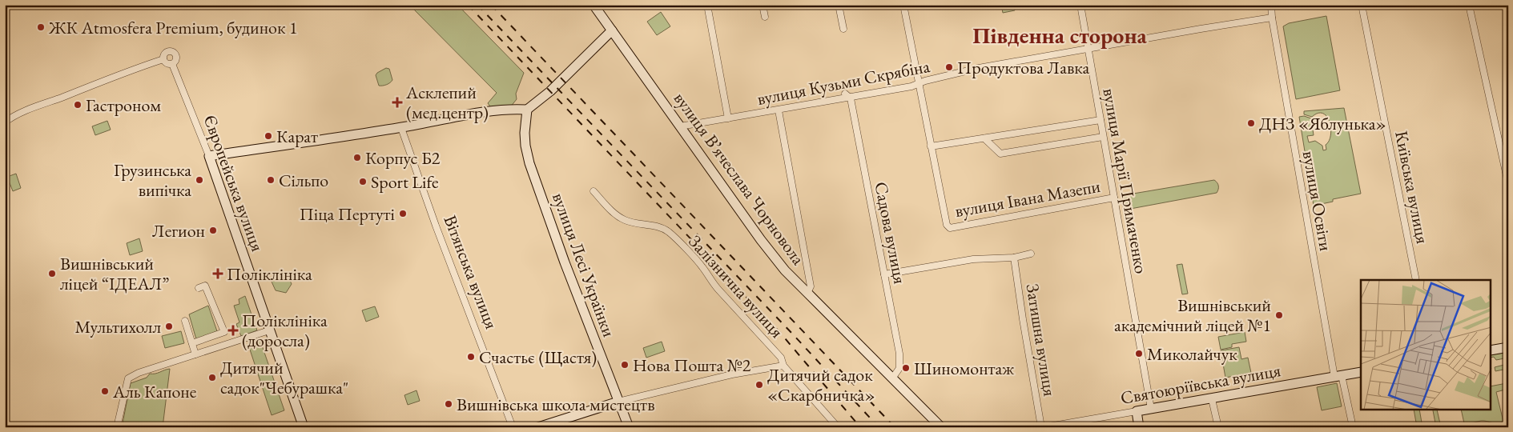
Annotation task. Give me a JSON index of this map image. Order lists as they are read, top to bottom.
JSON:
{
  "streets": {
    "street": [
      "вулиця Кузьми Скрябіна",
      "вулиця Вʼячеслава Чорновола",
      "вулиця Марії Примаченко",
      "Європейська вулиця",
      "Київська вулиця",
      "вулиця Івана Мазепи",
      "вулиця Освіти",
      "Садова вулиця",
      "вулиця Лесі Українки",
      "Вітянська вулиця",
      "Залізнична вулиця",
      "Затишна вулиця",
      "Святоюріївська вулиця"
    ]
  },
  "crossings": [
    ["вулиця Кузьми Скрябіна", "вулиця Вʼячеслава Чорновола"],
    ["вулиця Кузьми Скрябіна", "вулиця Марії Примаченко"],
    ["вулиця Кузьми Скрябіна", "вулиця Освіти"],
    ["вулиця Кузьми Скрябіна", "Садова вулиця"],
    ["вулиця Вʼячеслава Чорновола", "Садова вулиця"],
    ["вулиця Марії Примаченко", "вулиця Івана Мазепи"],
    ["вулиця Марії Примаченко", "Святоюріївська вулиця"],
    ["вулиця Освіти", "Святоюріївська вулиця"],
    ["Затишна вулиця", "Святоюріївська вулиця"]
  ],
  "districts": ["Південна сторона"],
  "places": {
    "other": [
      "ЖК Atmosfera Premium, будинок 1",
      "Продуктова Лавка",
      "Гастроном",
      "ДНЗ «Яблунька»",
      "Карат",
      "Корпус Б2",
      "Грузинська випічка",
      "Сільпо",
      "Sport Life",
      "Піца Пертуті",
      "Легион",
      "Вишнівський ліцей “ІДЕАЛ”",
      "Вишнівський академічний ліцей №1",
      "Мультихолл",
      "Миколайчук",
      "Счастьє (Щастя)",
      "Нова Пошта №2",
      "Шиномонтаж",
      "Дитячий садок\"Чебурашка\"",
      "Дитячий садок «Скарбничка»",
      "Аль Капоне",
      "Вишнівська школа мистецтв"
    ],
    "health": ["Асклепий (мед.центр)", "Поліклініка", "Поліклініка (доросла)"]
  }
}
